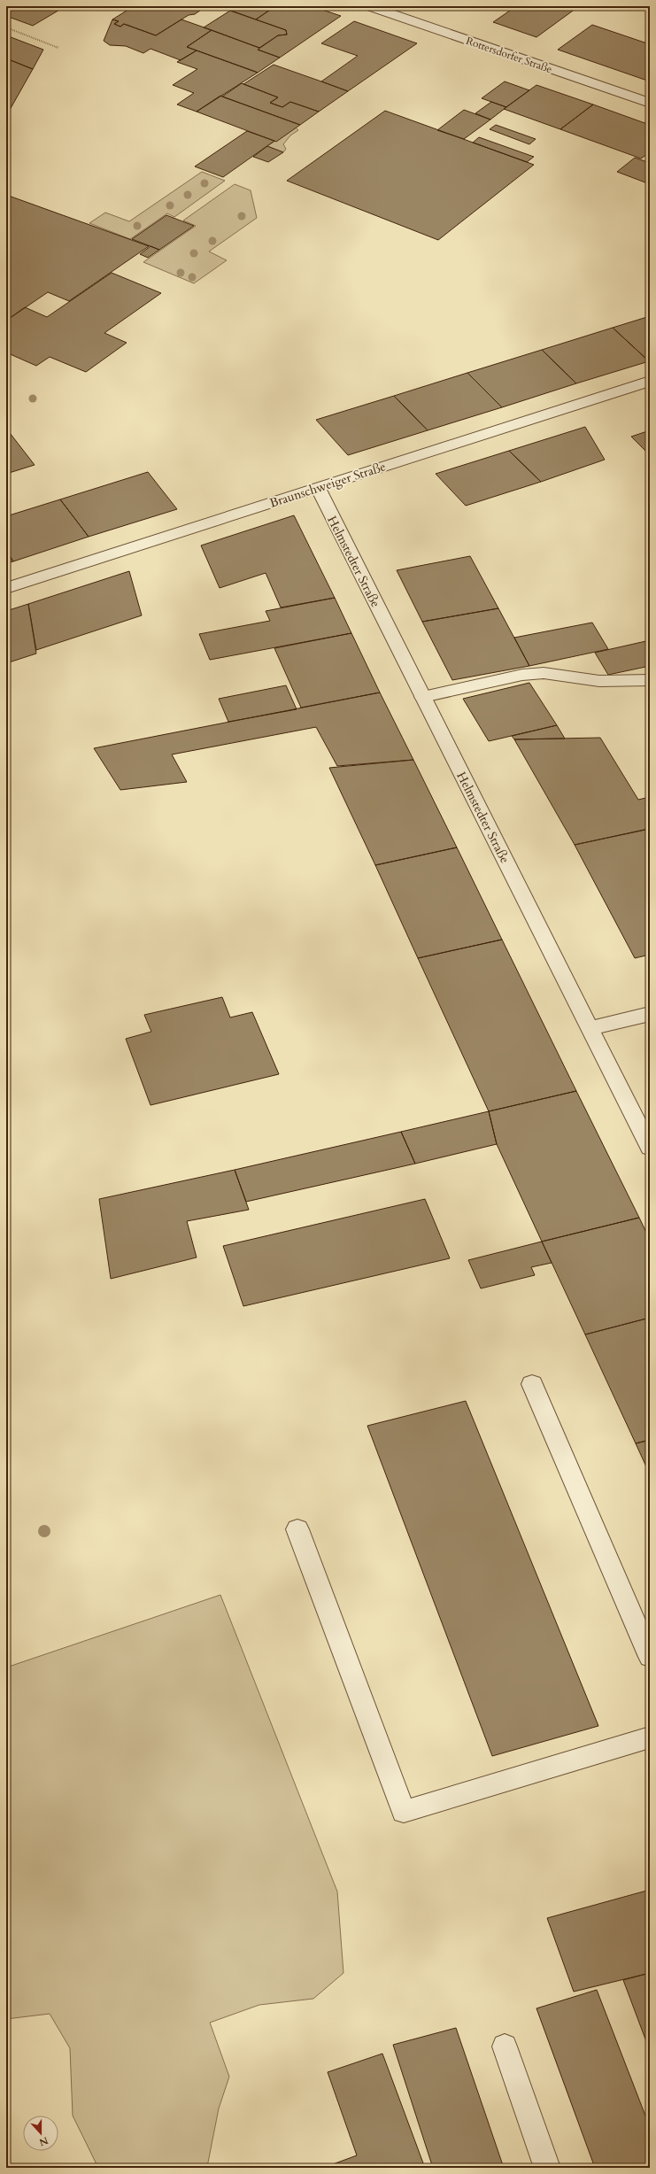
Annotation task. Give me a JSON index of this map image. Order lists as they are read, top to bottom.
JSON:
{
  "streets": {
    "street": ["Rottersdorfer Straße", "Braunschweiger Straße", "Helmstedter Straße"]
  },
  "crossings": [
    ["Braunschweiger Straße", "Helmstedter Straße"]
  ],
  "north": "bottom"
}
